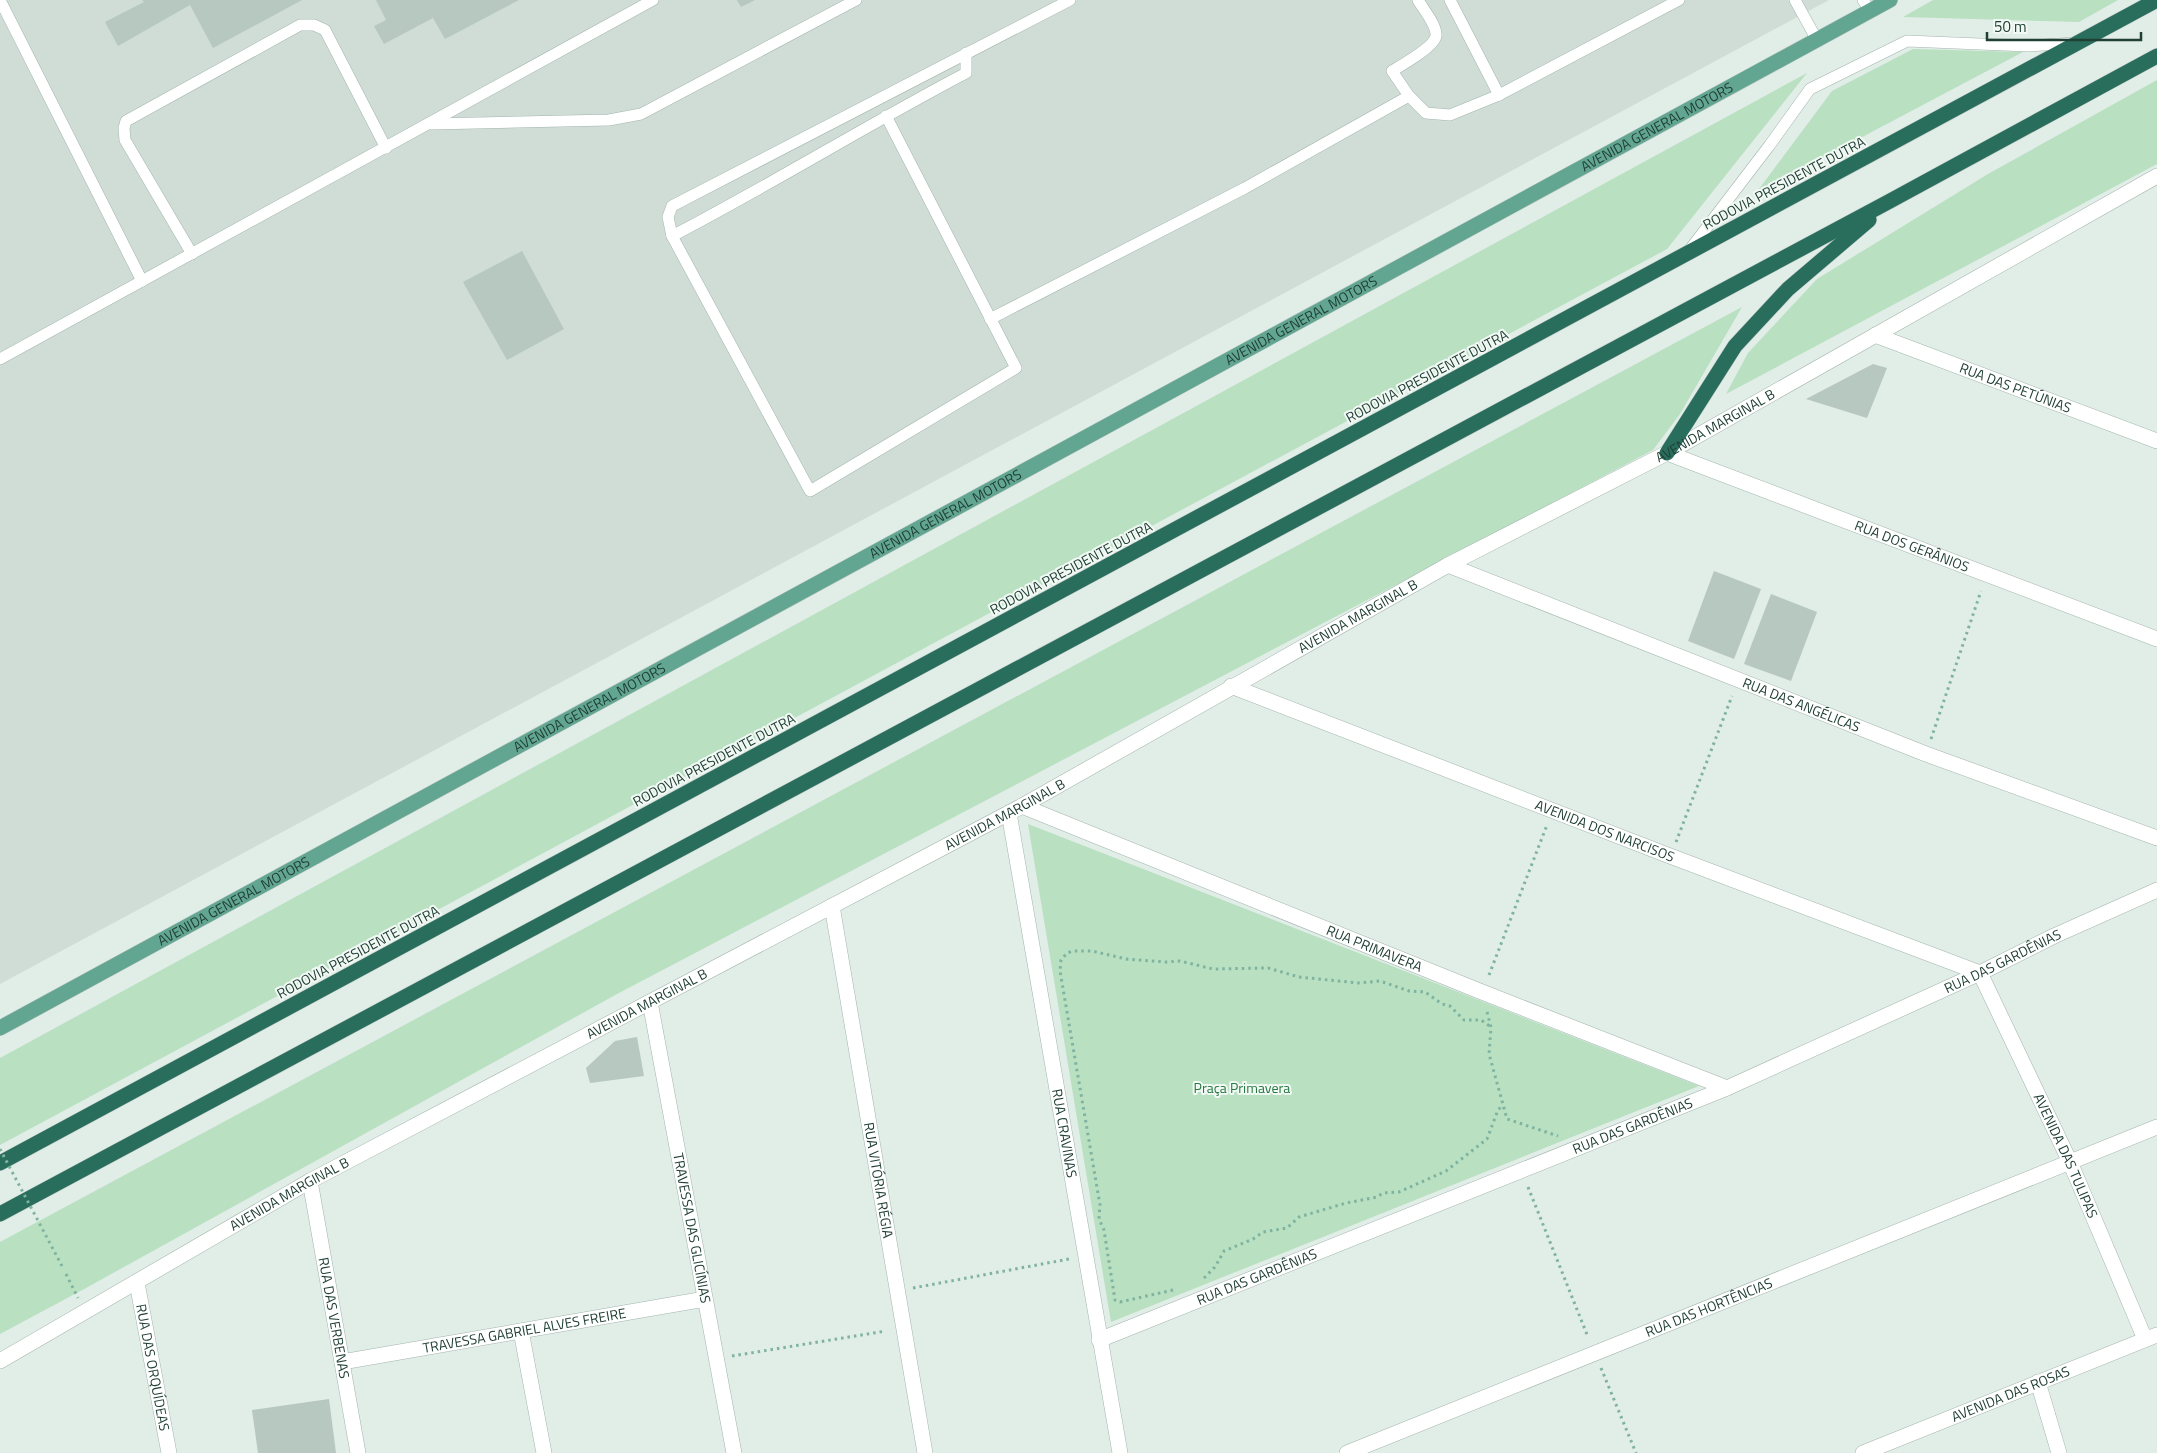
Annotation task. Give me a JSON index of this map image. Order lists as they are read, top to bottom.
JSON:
{
  "streets": {
    "highway": ["RODOVIA PRESIDENTE DUTRA"],
    "main road": ["AVENIDA GENERAL MOTORS"],
    "street": [
      "RUA DAS PETÚNIAS",
      "AVENIDA MARGINAL B",
      "RUA DOS GERÂNIOS",
      "RUA DAS ANGÉLICAS",
      "AVENIDA DOS NARCISOS",
      "RUA PRIMAVERA",
      "RUA DAS GARDÊNIAS",
      "RUA CRAVINAS",
      "AVENIDA DAS TULIPAS",
      "RUA VITÓRIA RÉGIA",
      "TRAVESSA DAS GLICÍNIAS",
      "RUA DAS HORTÊNCIAS",
      "RUA DAS VERBENAS",
      "TRAVESSA GABRIEL ALVES FREIRE",
      "RUA DAS ORQUÍDEAS",
      "AVENIDA DAS ROSAS"
    ]
  },
  "crossings": [
    ["RUA DAS PETÚNIAS", "AVENIDA MARGINAL B"],
    ["AVENIDA MARGINAL B", "RUA DOS GERÂNIOS"],
    ["AVENIDA MARGINAL B", "RUA DAS ANGÉLICAS"],
    ["AVENIDA MARGINAL B", "AVENIDA DOS NARCISOS"],
    ["AVENIDA MARGINAL B", "RUA PRIMAVERA"],
    ["AVENIDA MARGINAL B", "RUA CRAVINAS"],
    ["AVENIDA MARGINAL B", "RUA VITÓRIA RÉGIA"],
    ["AVENIDA MARGINAL B", "TRAVESSA DAS GLICÍNIAS"],
    ["AVENIDA MARGINAL B", "RUA DAS VERBENAS"],
    ["AVENIDA MARGINAL B", "RUA DAS ORQUÍDEAS"],
    ["AVENIDA DOS NARCISOS", "RUA DAS GARDÊNIAS"],
    ["AVENIDA DOS NARCISOS", "AVENIDA DAS TULIPAS"],
    ["RUA PRIMAVERA", "RUA DAS GARDÊNIAS"],
    ["RUA DAS GARDÊNIAS", "RUA CRAVINAS"],
    ["RUA DAS GARDÊNIAS", "AVENIDA DAS TULIPAS"],
    ["AVENIDA DAS TULIPAS", "RUA DAS HORTÊNCIAS"],
    ["AVENIDA DAS TULIPAS", "AVENIDA DAS ROSAS"],
    ["TRAVESSA DAS GLICÍNIAS", "TRAVESSA GABRIEL ALVES FREIRE"],
    ["RUA DAS VERBENAS", "TRAVESSA GABRIEL ALVES FREIRE"]
  ],
  "parks": ["Praça Primavera"],
  "scale_bar": "50 m"
}
